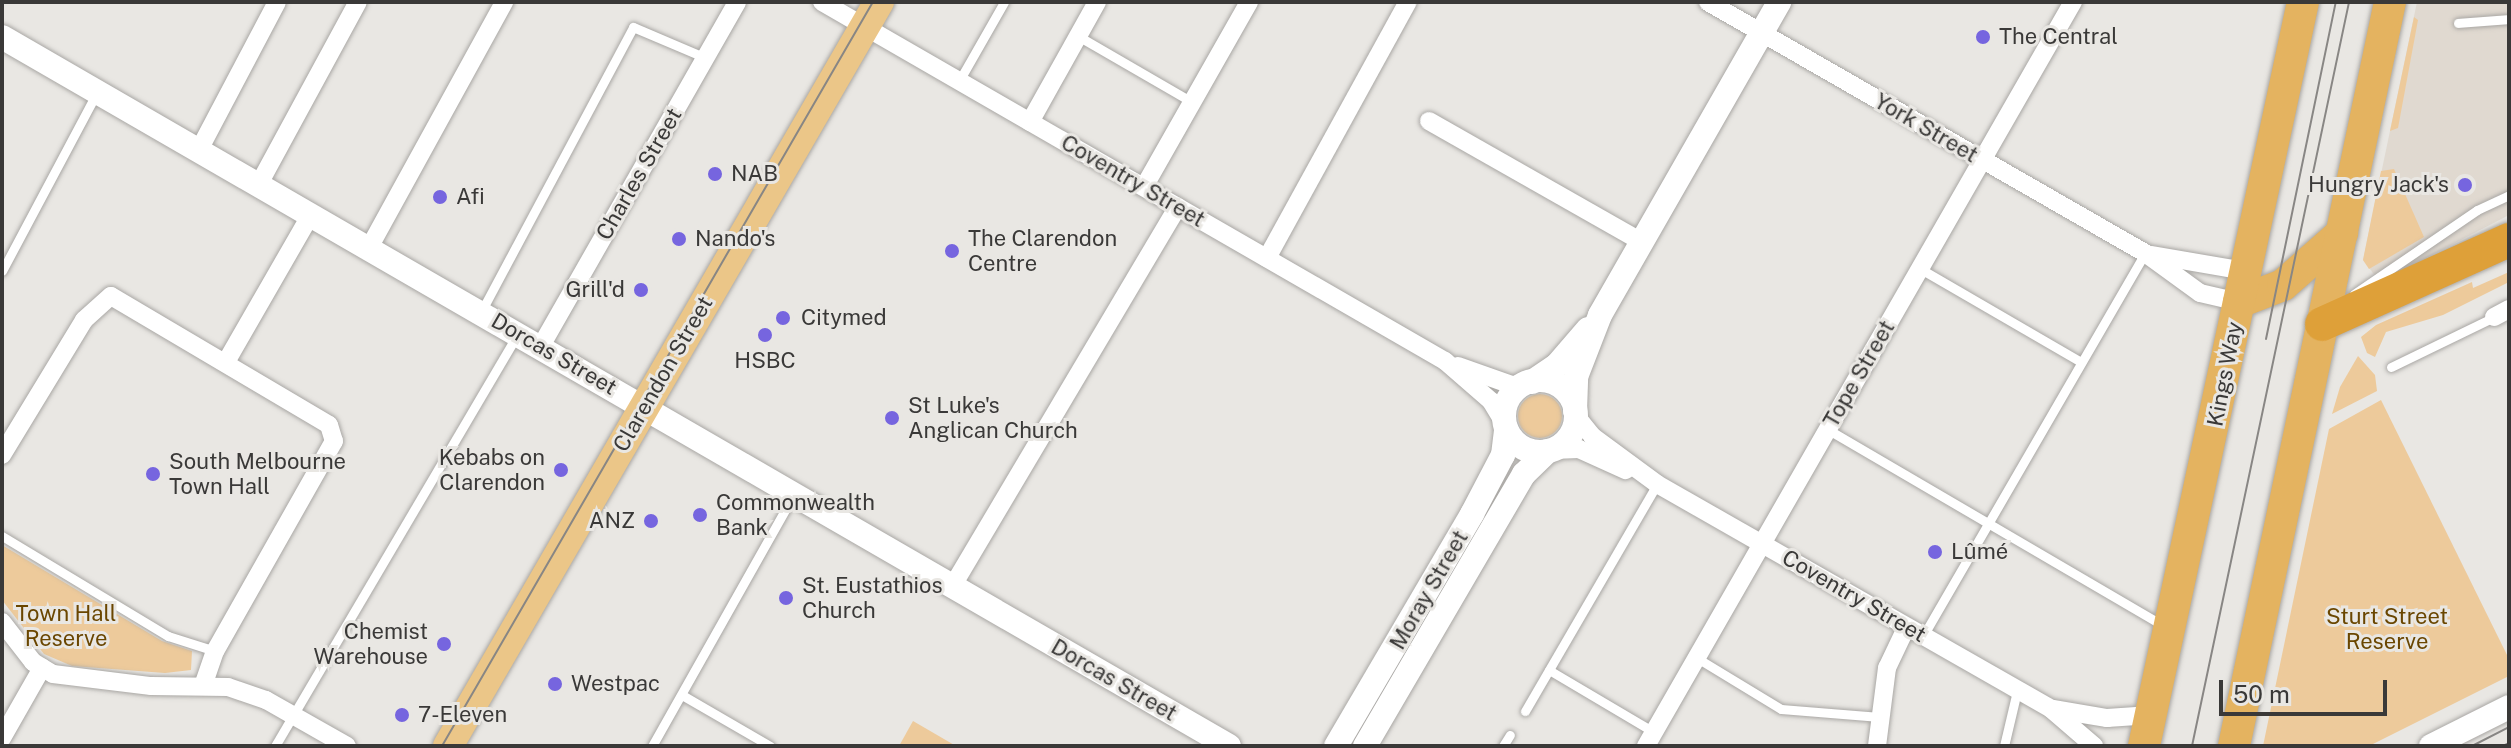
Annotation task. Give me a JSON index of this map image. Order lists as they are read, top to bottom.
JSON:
{
  "streets": {
    "highway": ["Kings Way"],
    "main road": ["Clarendon Street"],
    "street": [
      "York Street",
      "Charles Street",
      "Coventry Street",
      "Dorcas Street",
      "Tope Street",
      "Moray Street"
    ]
  },
  "crossings": [
    ["York Street", "Tope Street"],
    ["York Street", "Kings Way"],
    ["Charles Street", "Dorcas Street"],
    ["Coventry Street", "Clarendon Street"],
    ["Coventry Street", "Tope Street"],
    ["Coventry Street", "Kings Way"],
    ["Coventry Street", "Moray Street"],
    ["Dorcas Street", "Clarendon Street"]
  ],
  "parks": ["Town Hall Reserve", "Sturt Street Reserve"],
  "places": [
    "The Central",
    "NAB",
    "Hungry Jack's",
    "Afi",
    "Nando's",
    "The Clarendon Centre",
    "Grill'd",
    "Citymed",
    "HSBC",
    "St Luke's Anglican Church",
    "Kebabs on Clarendon",
    "South Melbourne Town Hall",
    "Commonwealth Bank",
    "ANZ",
    "Lûmé",
    "St. Eustathios Church",
    "Chemist Warehouse",
    "Westpac",
    "7-Eleven"
  ],
  "scale_bar": "50 m"
}
